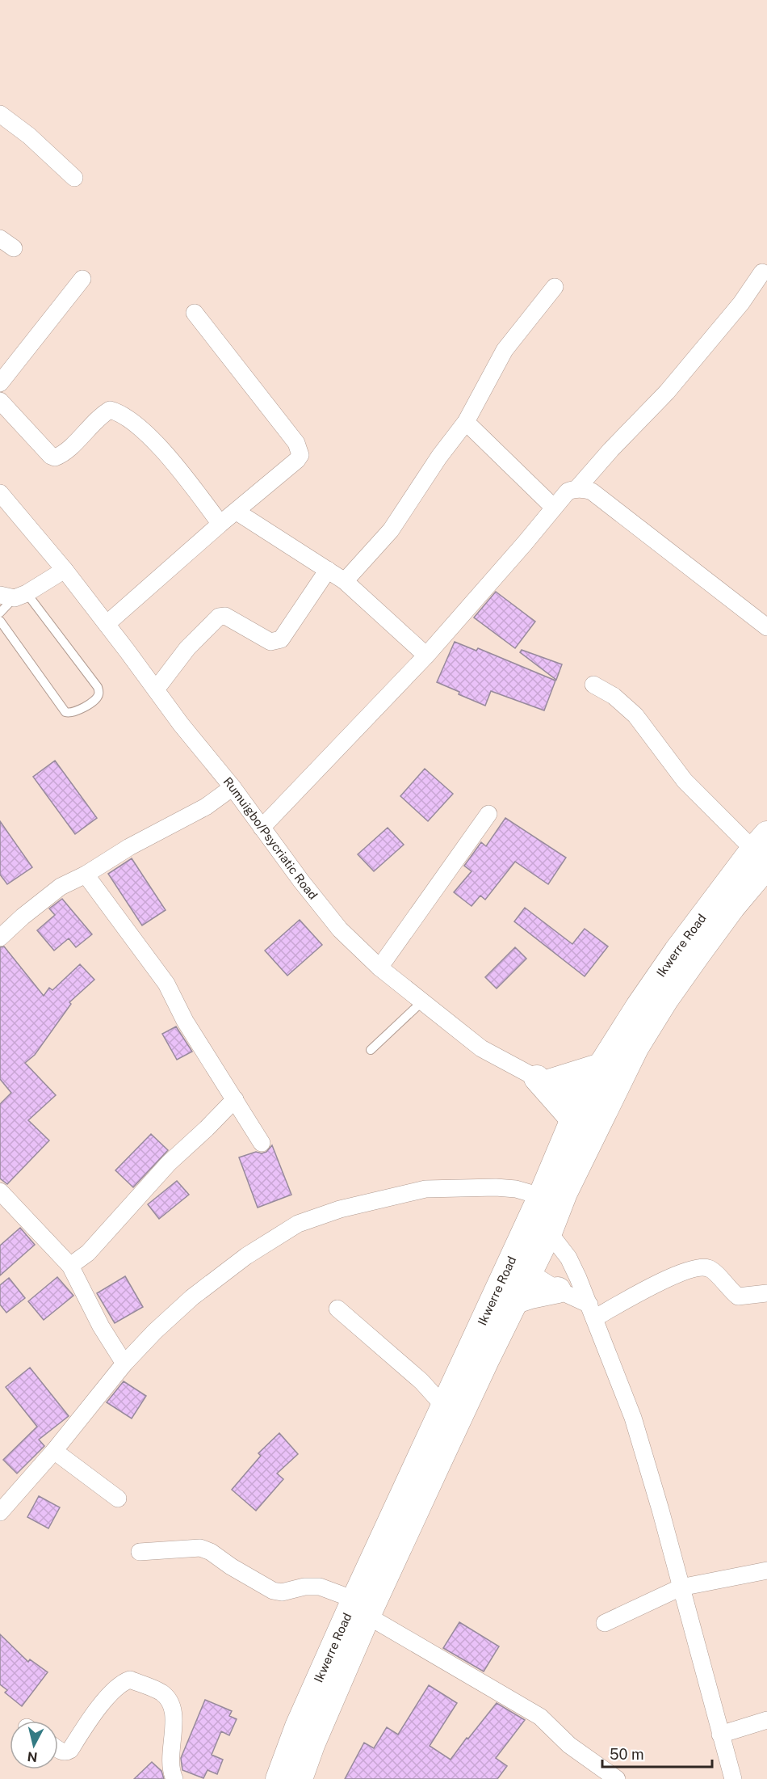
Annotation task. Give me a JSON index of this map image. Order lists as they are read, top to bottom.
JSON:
{
  "streets": {
    "main road": ["Ikwerre Road"],
    "street": ["Rumuigbo/Psycriatic Road"]
  },
  "crossings": [
    ["Rumuigbo/Psycriatic Road", "Ikwerre Road"]
  ],
  "scale_bar": "50 m",
  "north": "bottom"
}
